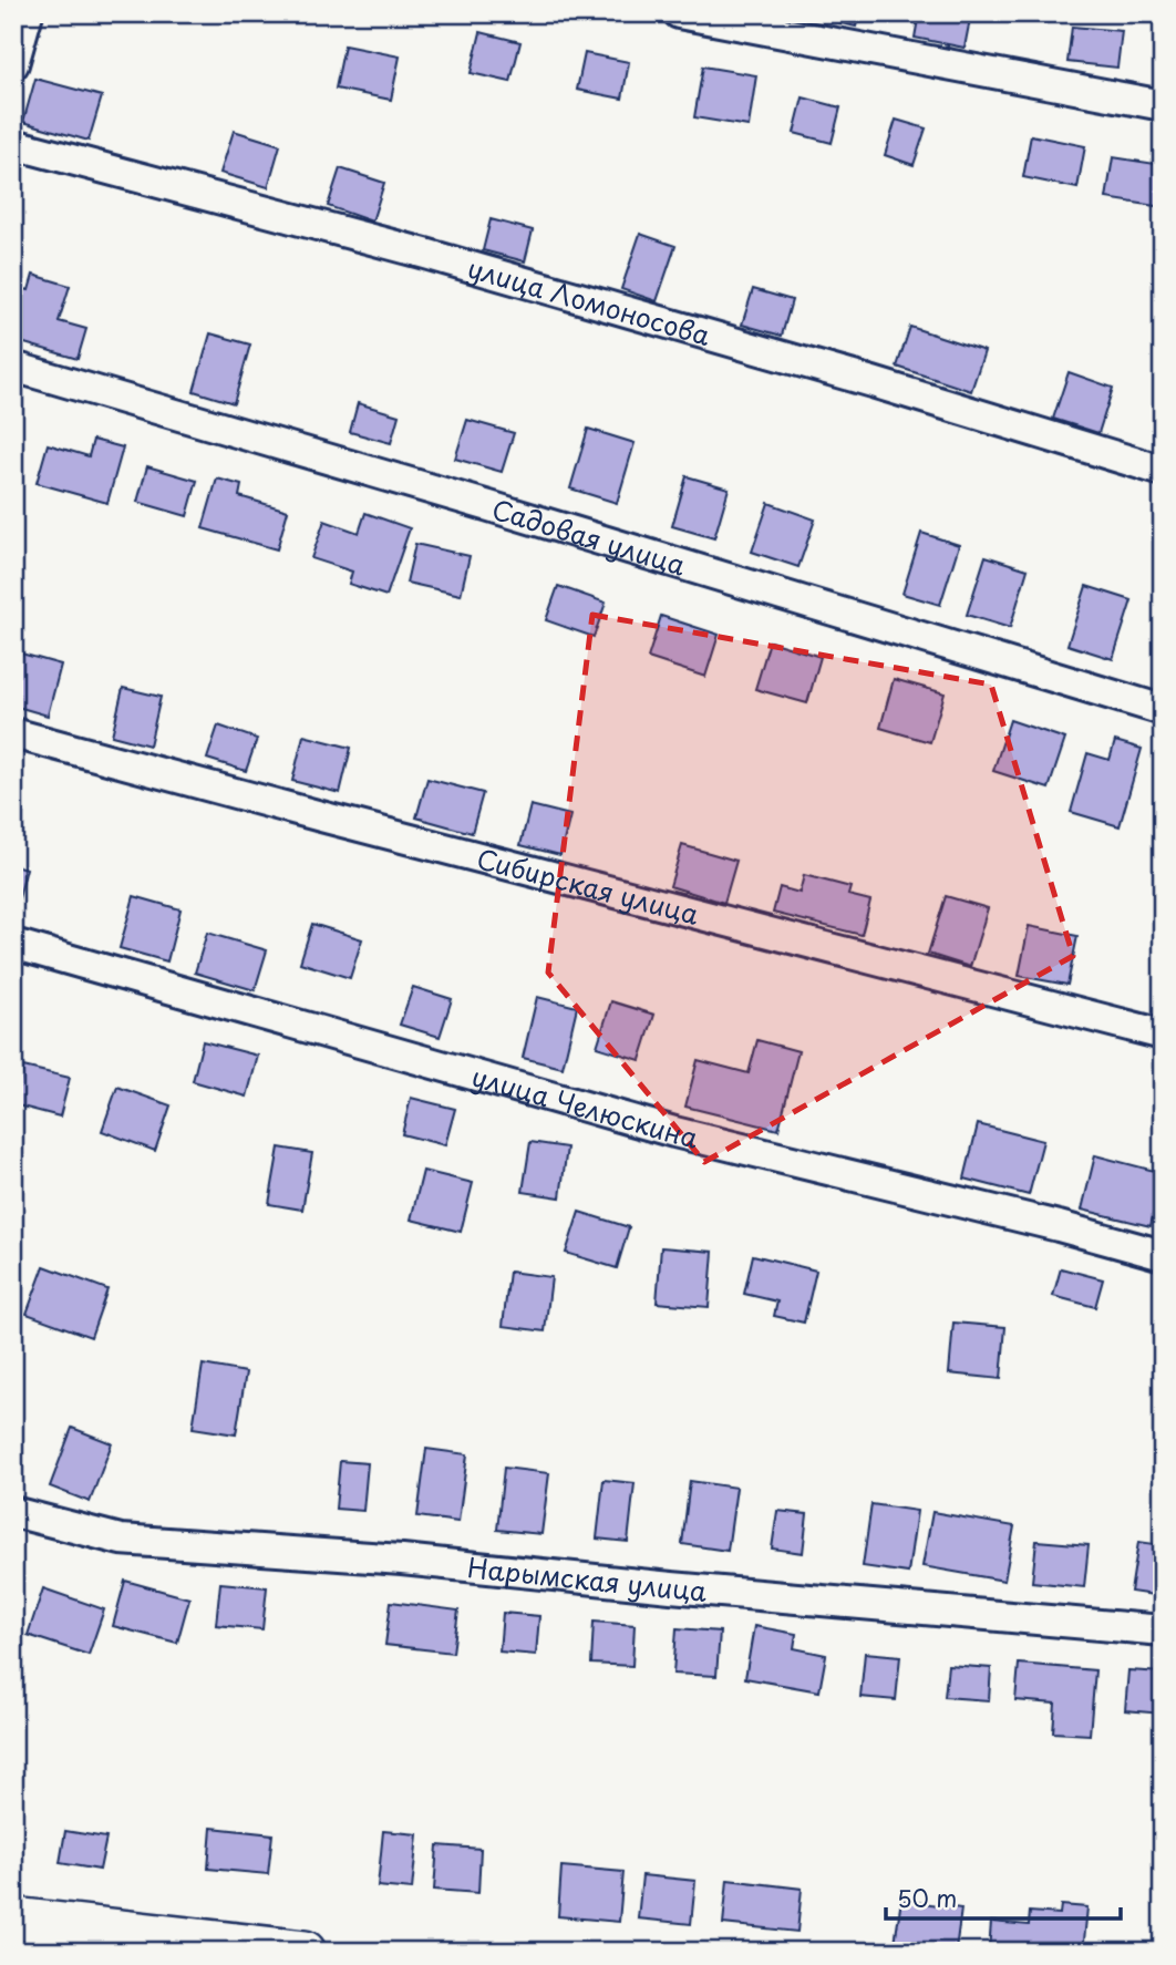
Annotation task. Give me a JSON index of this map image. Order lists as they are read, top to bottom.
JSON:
{
  "streets": {
    "street": [
      "улица Ломоносова",
      "Садовая улица",
      "Сибирская улица",
      "улица Челюскина",
      "Нарымская улица"
    ]
  },
  "scale_bar": "50 m"
}
